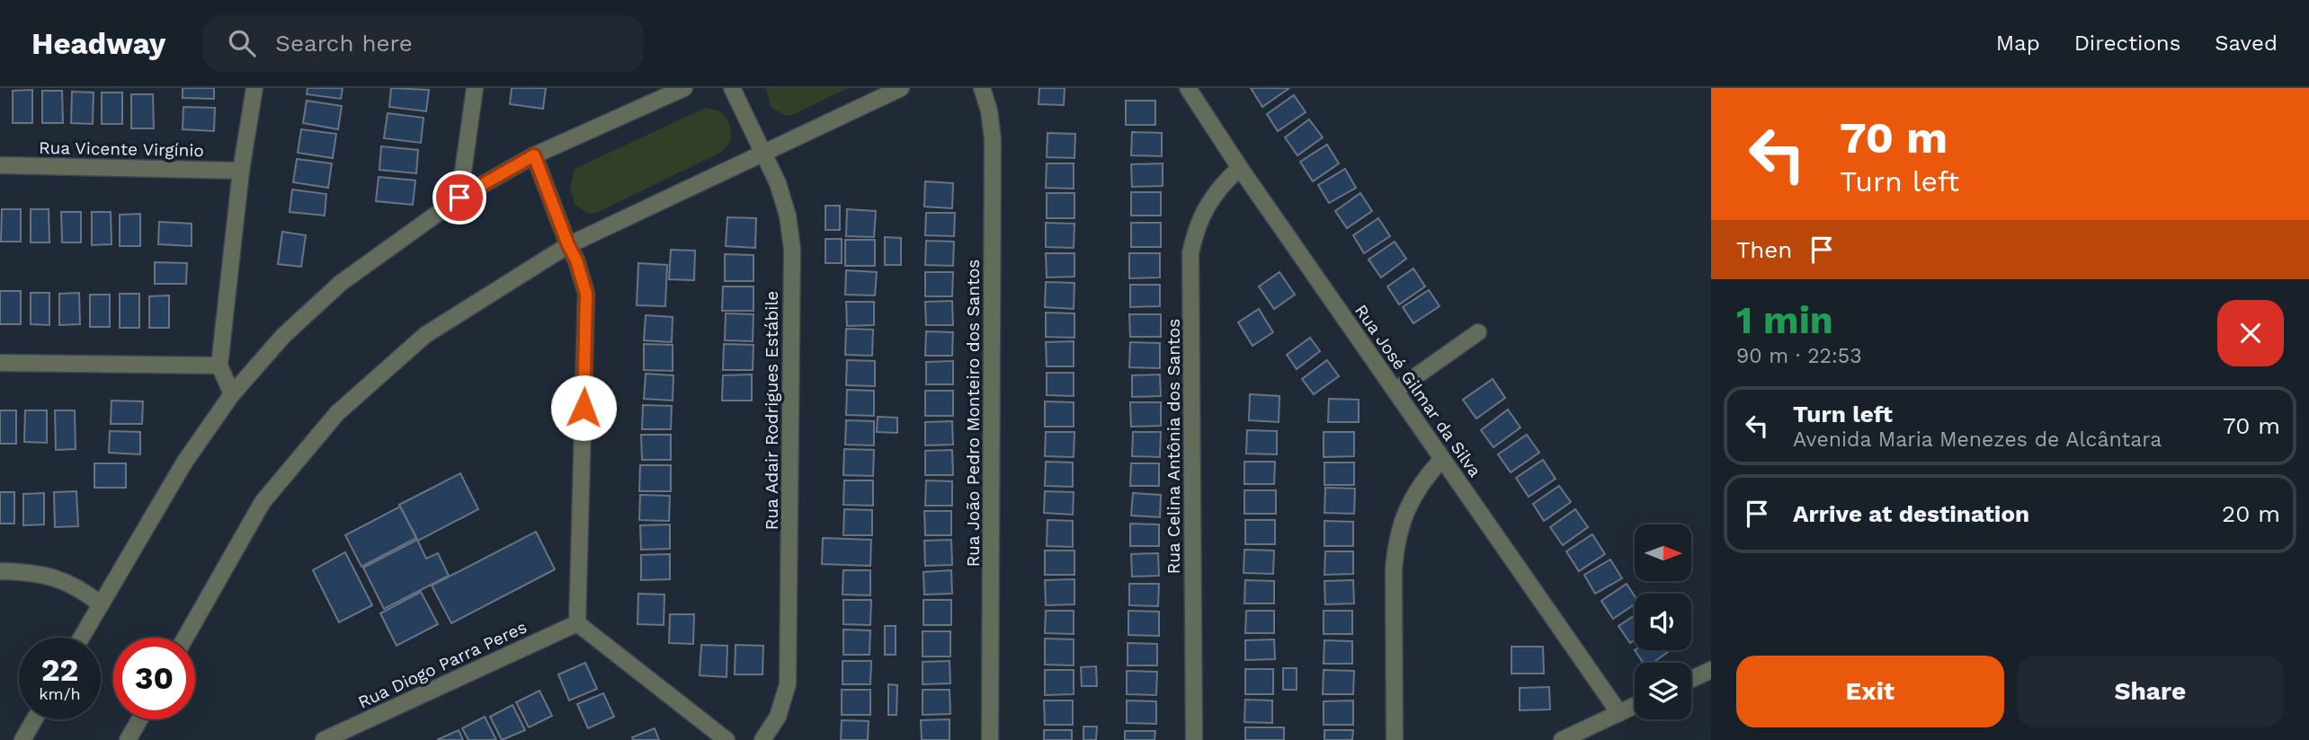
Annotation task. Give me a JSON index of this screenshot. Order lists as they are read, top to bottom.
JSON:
{
  "streets": {
    "street": [
      "Rua Vicente Virgínio",
      "Rua José Gilmar da Silva",
      "Rua Adair Rodrigues Estábile",
      "Rua João Pedro Monteiro dos Santos",
      "Rua Celina Antônia dos Santos",
      "Rua Diogo Parra Peres"
    ]
  },
  "crossings": [
    ["Rua José Gilmar da Silva", "Rua Celina Antônia dos Santos"]
  ],
  "north": "right",
  "page": {
    "header": "Headway",
    "search": "Search here",
    "nav": ["Map", "Directions", "Saved"],
    "turn": ["70 m", "Turn left"],
    "then": "Then",
    "heading": ["1 min", "90 m · 22:53"],
    "list": [
      {
        "name": "Turn left",
        "note": "Avenida Maria Menezes de Alcântara",
        "value": "70 m"
      },
      {
        "name": "Arrive at destination",
        "value": "20 m"
      }
    ],
    "speed": "22 km/h",
    "limit": "30",
    "buttons": ["Exit", "Share"]
  }
}
